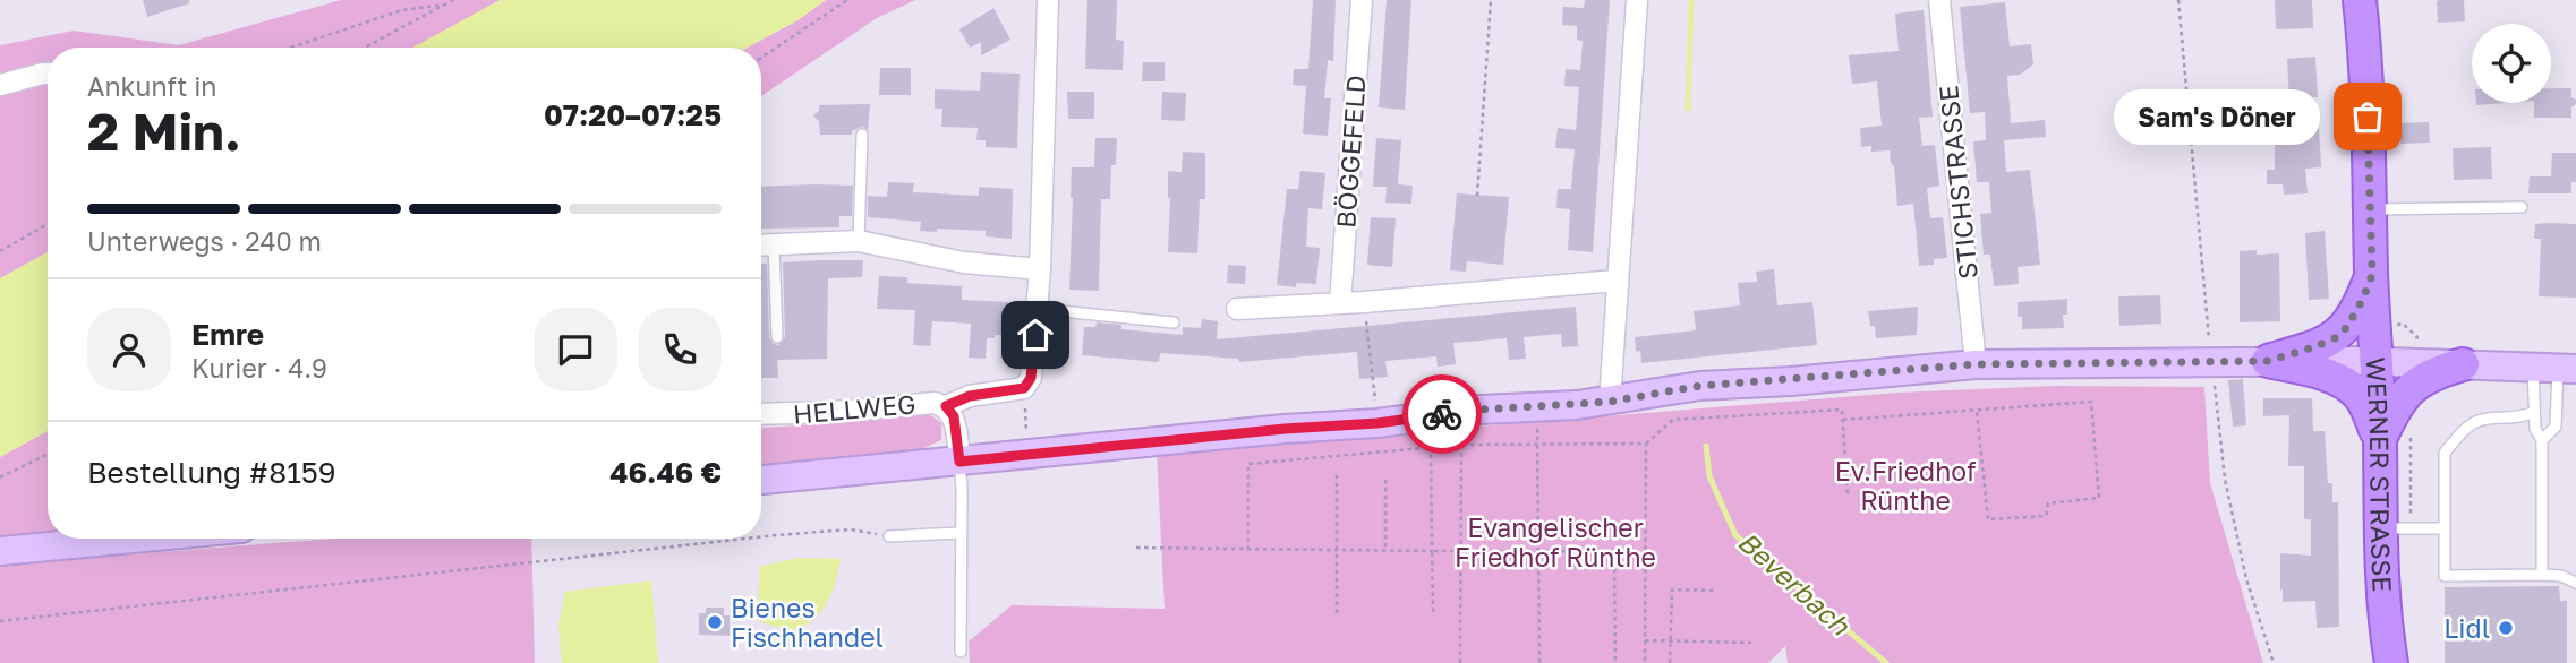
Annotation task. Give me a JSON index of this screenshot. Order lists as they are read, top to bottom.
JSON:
{
  "streets": {
    "main road": ["WERNER STRASSE"],
    "street": ["BÖGGEFELD", "STICHSTRASSE", "HELLWEG"]
  },
  "water": ["Beverbach"],
  "parks": ["Ev.Friedhof Rünthe", "Evangelischer Friedhof Rünthe"],
  "places": ["Sam's Döner", "Bienes Fischhandel", "Lidl"],
  "page": {
    "heading": ["2 Min.", "Ankunft in", "07:20–07:25"],
    "panel": [
      "Emre",
      "Kurier · 4.9",
      "Bestellung #8159",
      "46.46 €"
    ],
    "bubble": "Sam's Döner",
    "bar": "Unterwegs · 240 m"
  }
}
